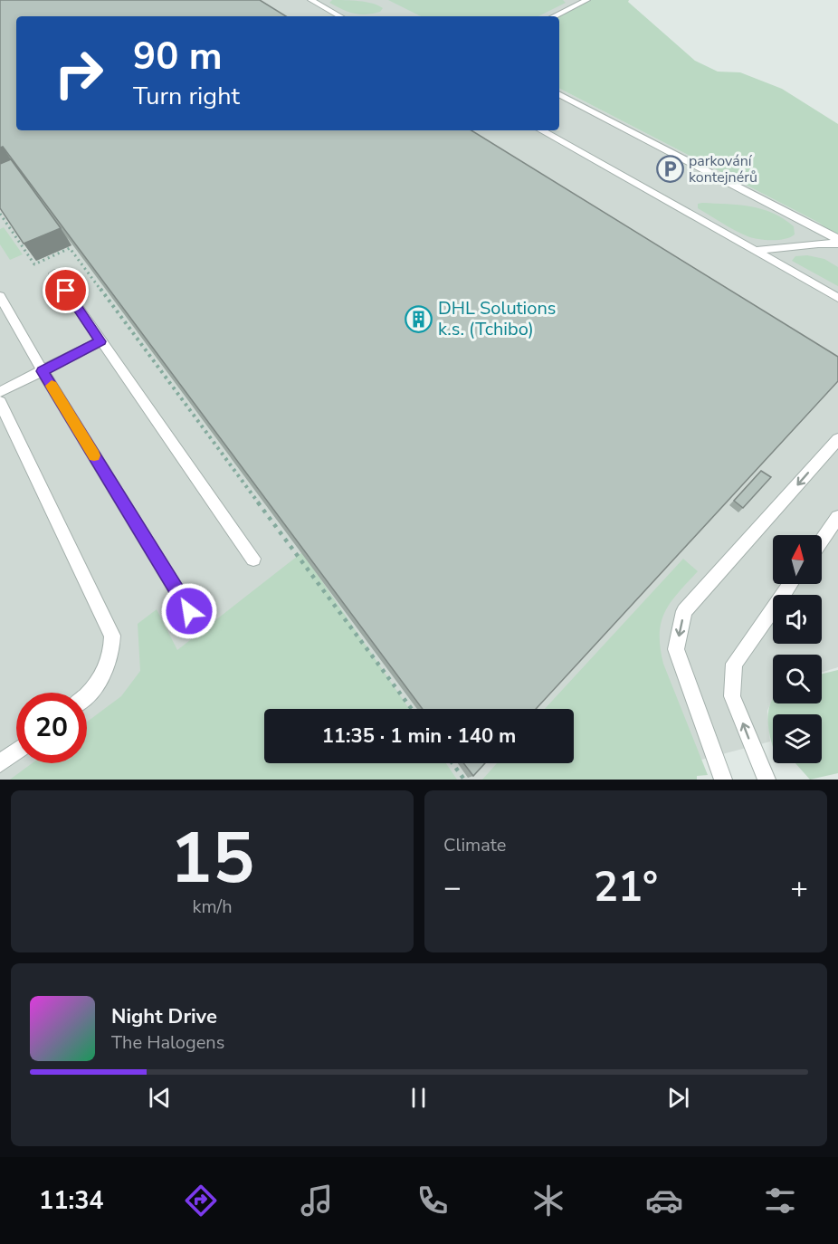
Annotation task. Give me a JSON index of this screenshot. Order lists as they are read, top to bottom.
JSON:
{
  "places": {
    "parking": ["parkování kontejnérů"],
    "building": ["DHL Solutions k.s. (Tchibo)"]
  },
  "north": "top",
  "page": {
    "turn": ["90 m", "Turn right"],
    "limit": "20",
    "trip": "11:35 · 1 min · 140 m",
    "tile": [
      ["15", "km/h"],
      "Climate"
    ],
    "heat": ["−", "21°", "+"],
    "song": ["Night Drive", "The Halogens"],
    "tabs": "11:34"
  }
}
